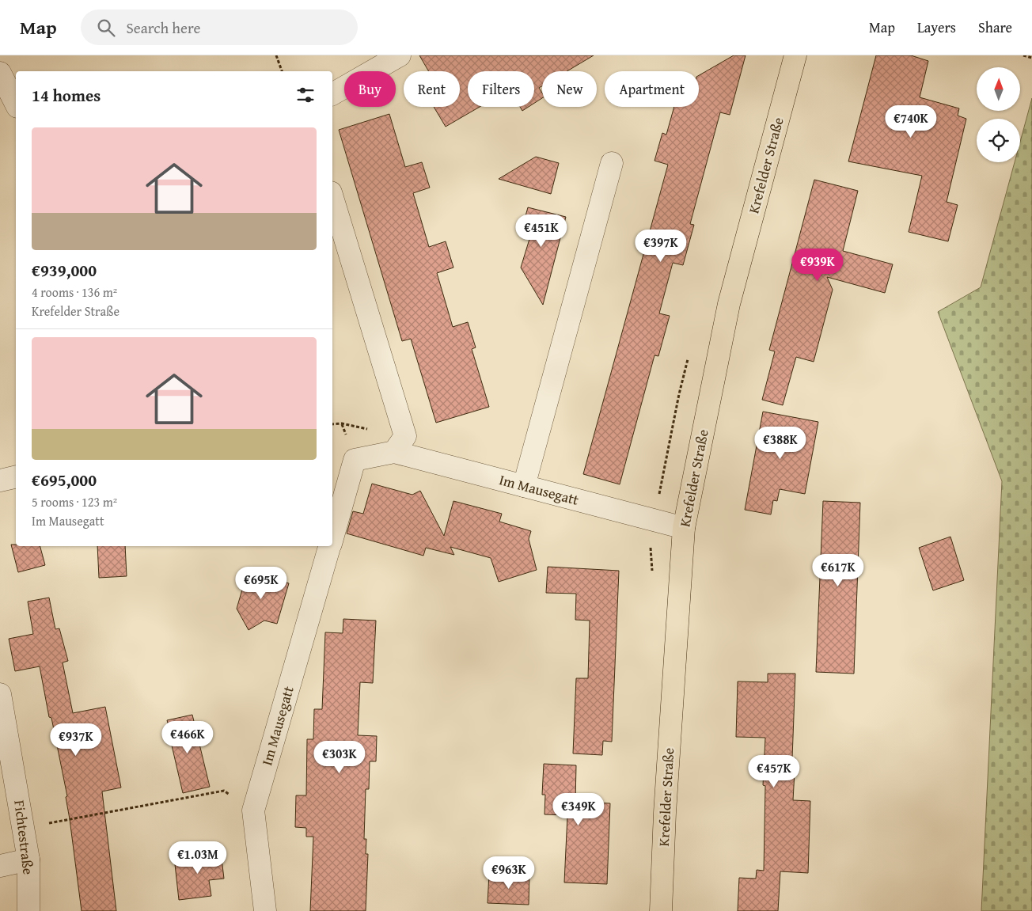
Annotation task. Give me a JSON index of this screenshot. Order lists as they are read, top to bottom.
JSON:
{
  "streets": {
    "main road": ["Krefelder Straße"],
    "street": ["Im Mausegatt", "Fichtestraße"]
  },
  "crossings": [
    ["Krefelder Straße", "Im Mausegatt"]
  ],
  "north": "top",
  "page": {
    "header": "Map",
    "search": "Search here",
    "nav": ["Map", "Layers", "Share"],
    "chip": [
      "Buy",
      "Rent",
      "Filters",
      "New",
      "Apartment"
    ],
    "heading": "14 homes",
    "price": [
      "€740K",
      "€451K",
      "€397K",
      "€939K",
      "€388K",
      "€617K",
      "€695K",
      "€466K",
      "€937K",
      "€303K",
      "€457K",
      "€349K",
      "€1.03M",
      "€963K"
    ],
    "list": [
      {
        "name": "€939,000",
        "note": "4 rooms · 136 m² · Krefelder Straße"
      },
      {
        "name": "€695,000",
        "note": "5 rooms · 123 m² · Im Mausegatt"
      }
    ]
  }
}
